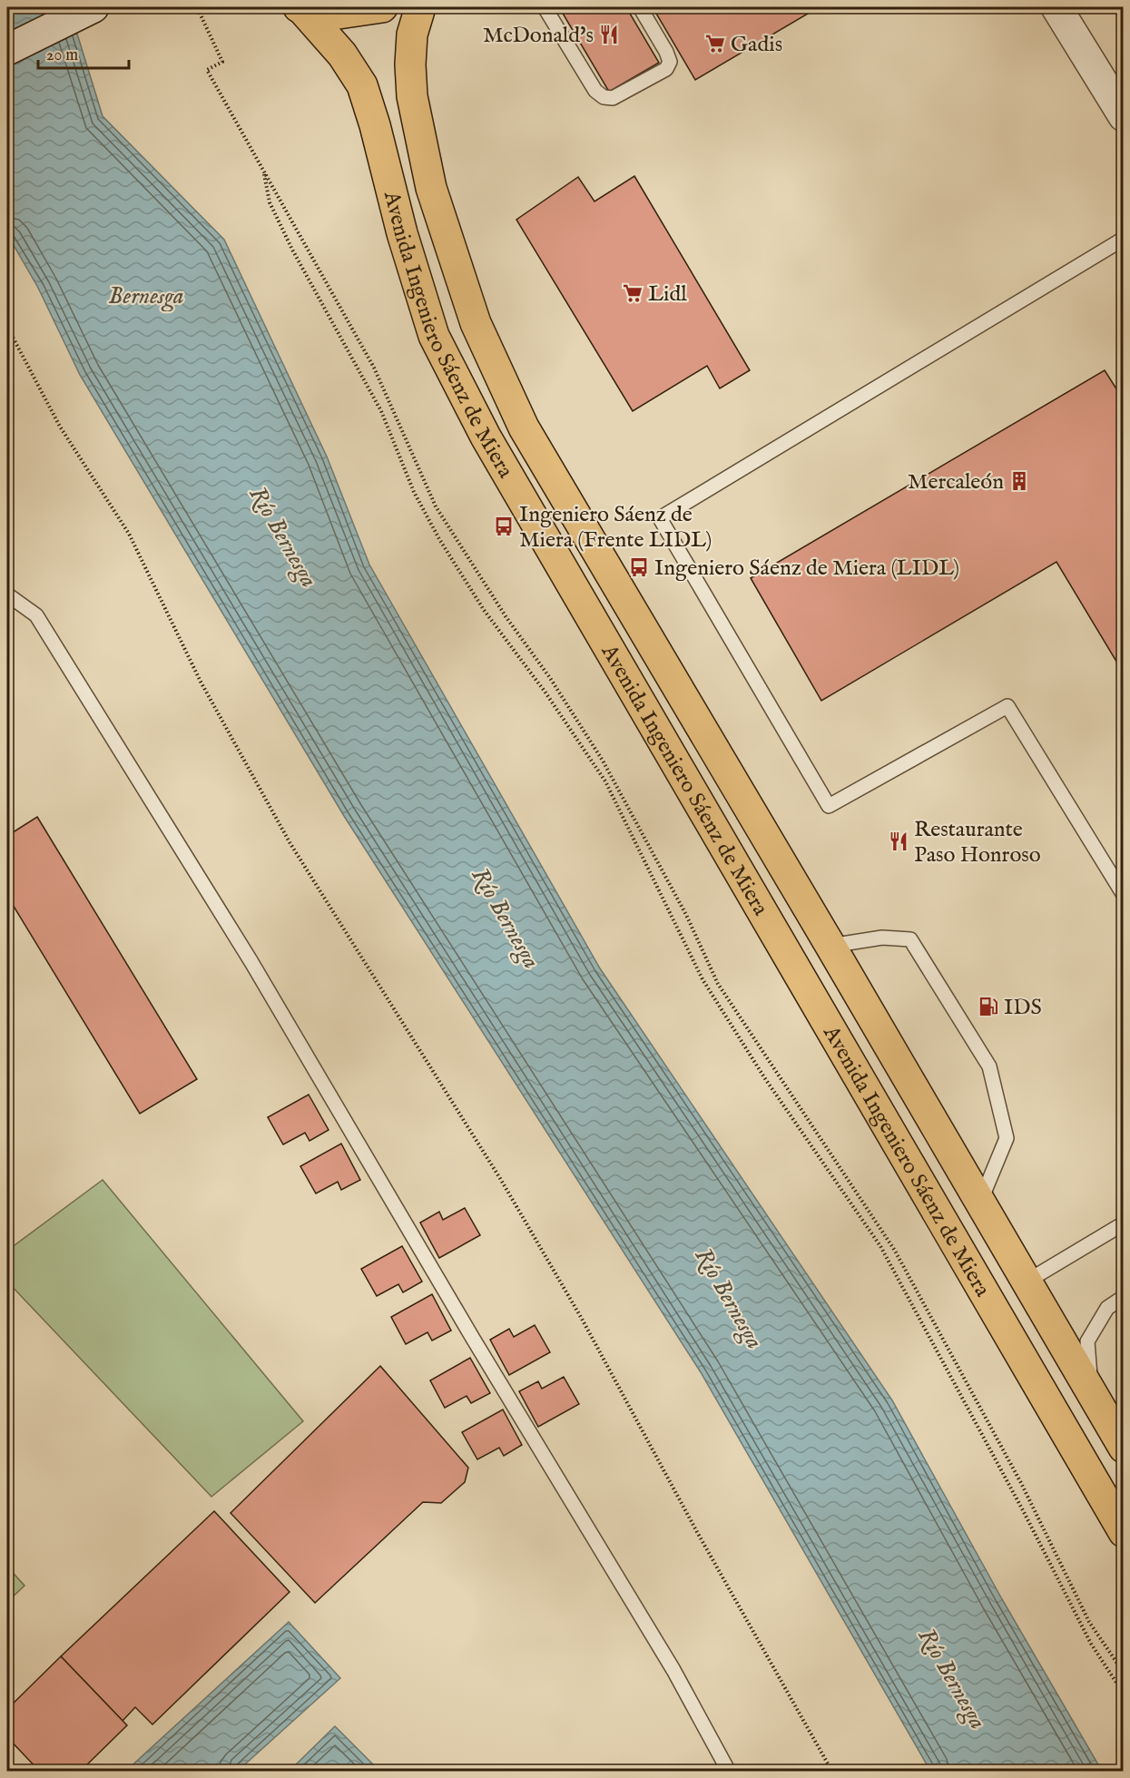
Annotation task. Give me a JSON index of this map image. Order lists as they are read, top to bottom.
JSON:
{
  "streets": {
    "main road": ["Avenida Ingeniero Sáenz de Miera"]
  },
  "water": ["Bernesga", "Río Bernesga"],
  "places": {
    "restaurant": ["McDonald's", "Restaurante Paso Honroso"],
    "supermarket": ["Gadis", "Lidl"],
    "building": ["Mercaleón"],
    "bus stop": ["Ingeniero Sáenz de Miera (Frente LIDL)", "Ingeniero Sáenz de Miera (LIDL)"],
    "fuel station": ["IDS"]
  },
  "scale_bar": "20 m"
}
